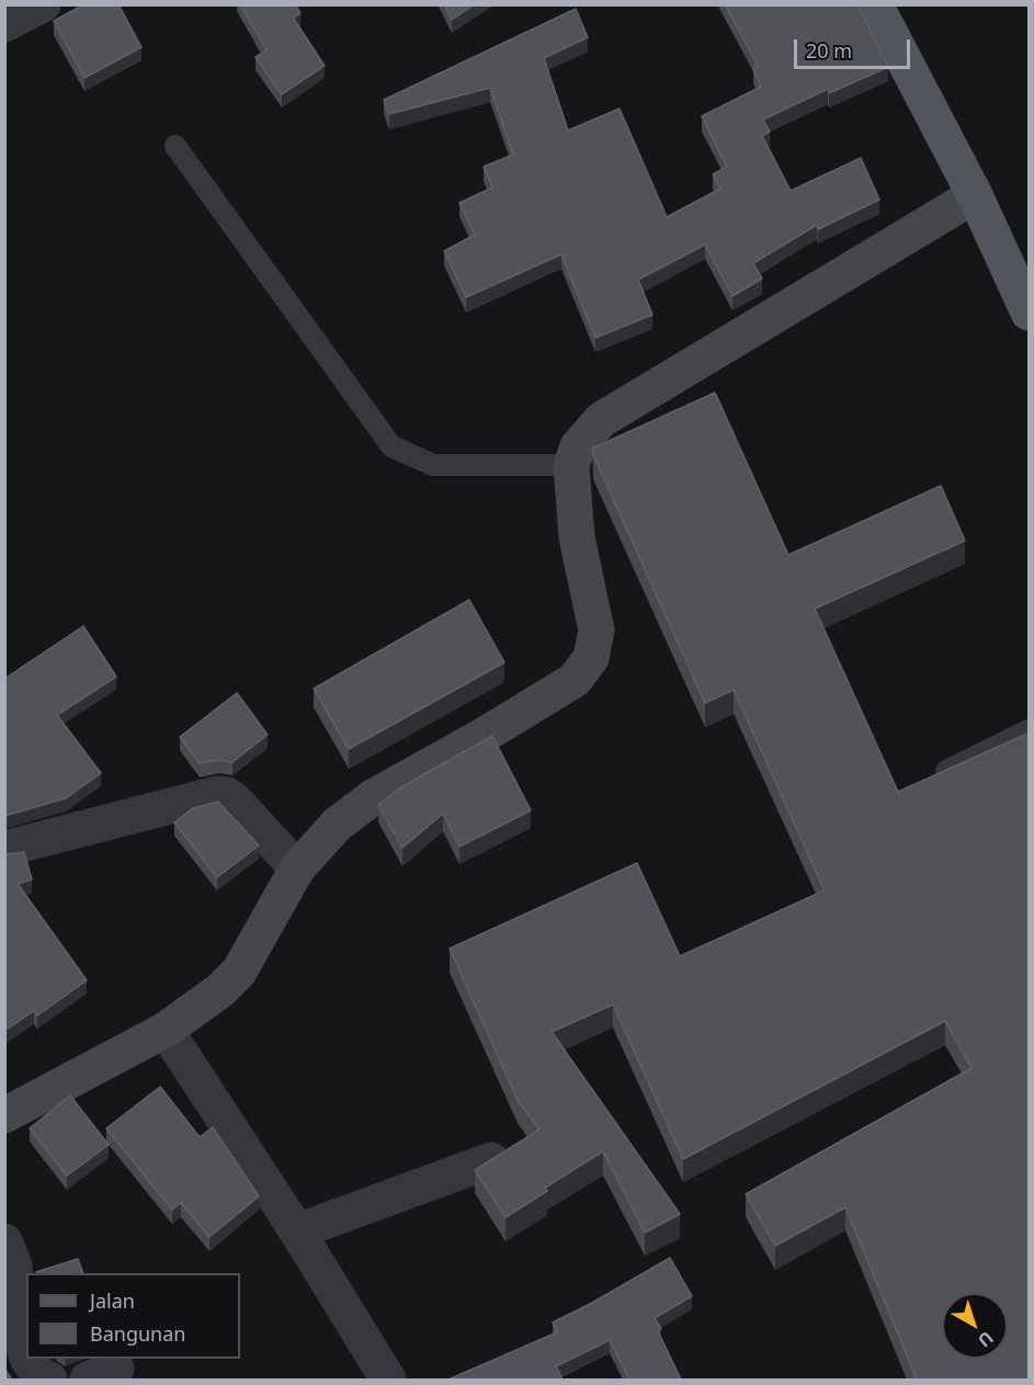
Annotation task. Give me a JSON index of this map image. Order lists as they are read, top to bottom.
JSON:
{
  "legend": ["Jalan", "Bangunan"],
  "scale_bar": "20 m",
  "north": "bottom right"
}
